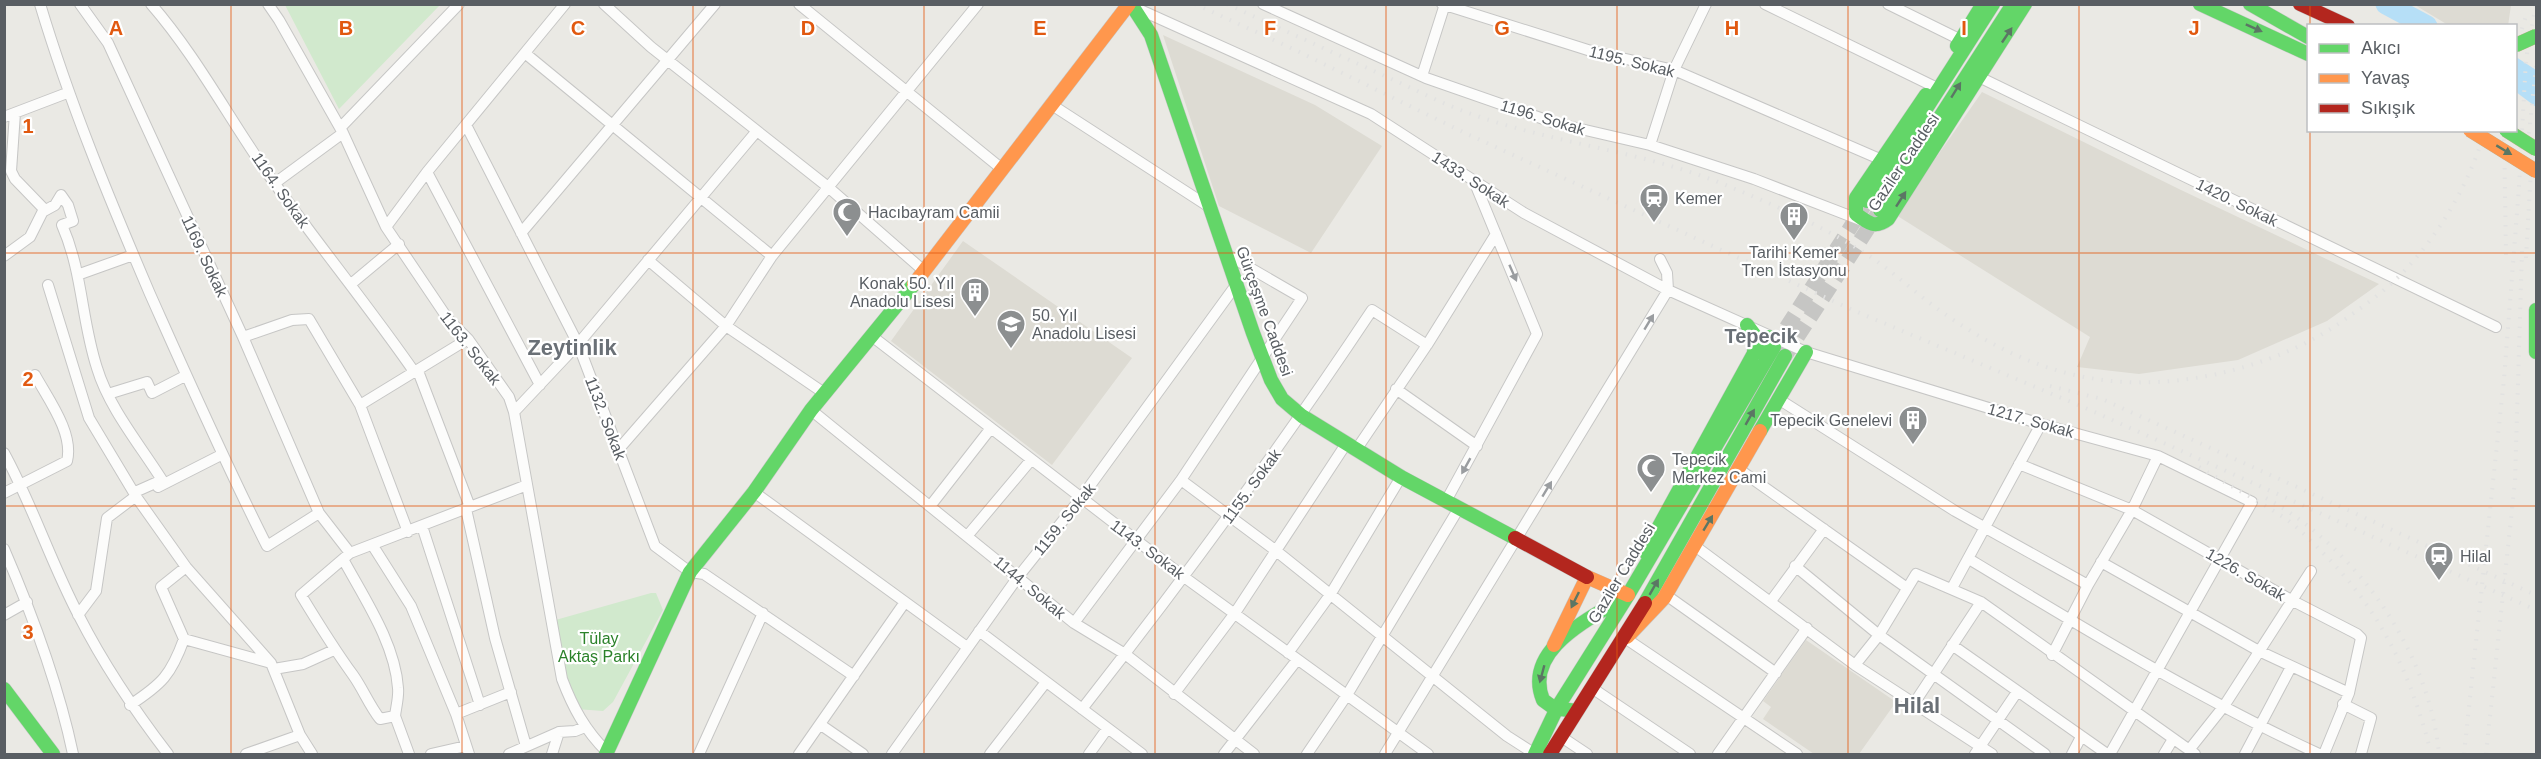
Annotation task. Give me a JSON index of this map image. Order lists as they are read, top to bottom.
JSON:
{
  "streets": {
    "main road": ["Gaziler Caddesi", "Gürçeşme Caddesi"],
    "street": [
      "1195. Sokak",
      "1196. Sokak",
      "1433. Sokak",
      "1164. Sokak",
      "1420. Sokak",
      "1169. Sokak",
      "1163. Sokak",
      "1132. Sokak",
      "1217. Sokak",
      "1155. Sokak",
      "1159. Sokak",
      "1143. Sokak",
      "1226. Sokak",
      "1144. Sokak"
    ]
  },
  "crossings": [
    ["1195. Sokak", "Gaziler Caddesi"],
    ["1196. Sokak", "Gaziler Caddesi"],
    ["Gaziler Caddesi", "1433. Sokak"],
    ["Gaziler Caddesi", "1420. Sokak"],
    ["Gaziler Caddesi", "Gürçeşme Caddesi"],
    ["1433. Sokak", "Gürçeşme Caddesi"],
    ["1433. Sokak", "1217. Sokak"],
    ["Gürçeşme Caddesi", "1155. Sokak"],
    ["Gürçeşme Caddesi", "1159. Sokak"],
    ["1217. Sokak", "1226. Sokak"],
    ["1155. Sokak", "1143. Sokak"],
    ["1155. Sokak", "1144. Sokak"],
    ["1159. Sokak", "1143. Sokak"],
    ["1159. Sokak", "1144. Sokak"]
  ],
  "districts": ["Tepecik", "Zeytinlik", "Hilal"],
  "parks": ["Tülay Aktaş Parkı"],
  "places": {
    "station": ["Kemer", "Hilal"],
    "mosque": ["Hacıbayram Camii", "Tepecik Merkez Cami"],
    "building": ["Tarihi Kemer Tren İstasyonu", "Konak 50. Yıl Anadolu Lisesi", "Tepecik Genelevi"],
    "school or university": ["50. Yıl Anadolu Lisesi"]
  },
  "legend": ["Akıcı", "Yavaş", "Sıkışık"],
  "grid": {
    "columns": [
      "A",
      "B",
      "C",
      "D",
      "E",
      "F",
      "G",
      "H",
      "I",
      "J"
    ],
    "rows": ["1", "2", "3"]
  }
}
